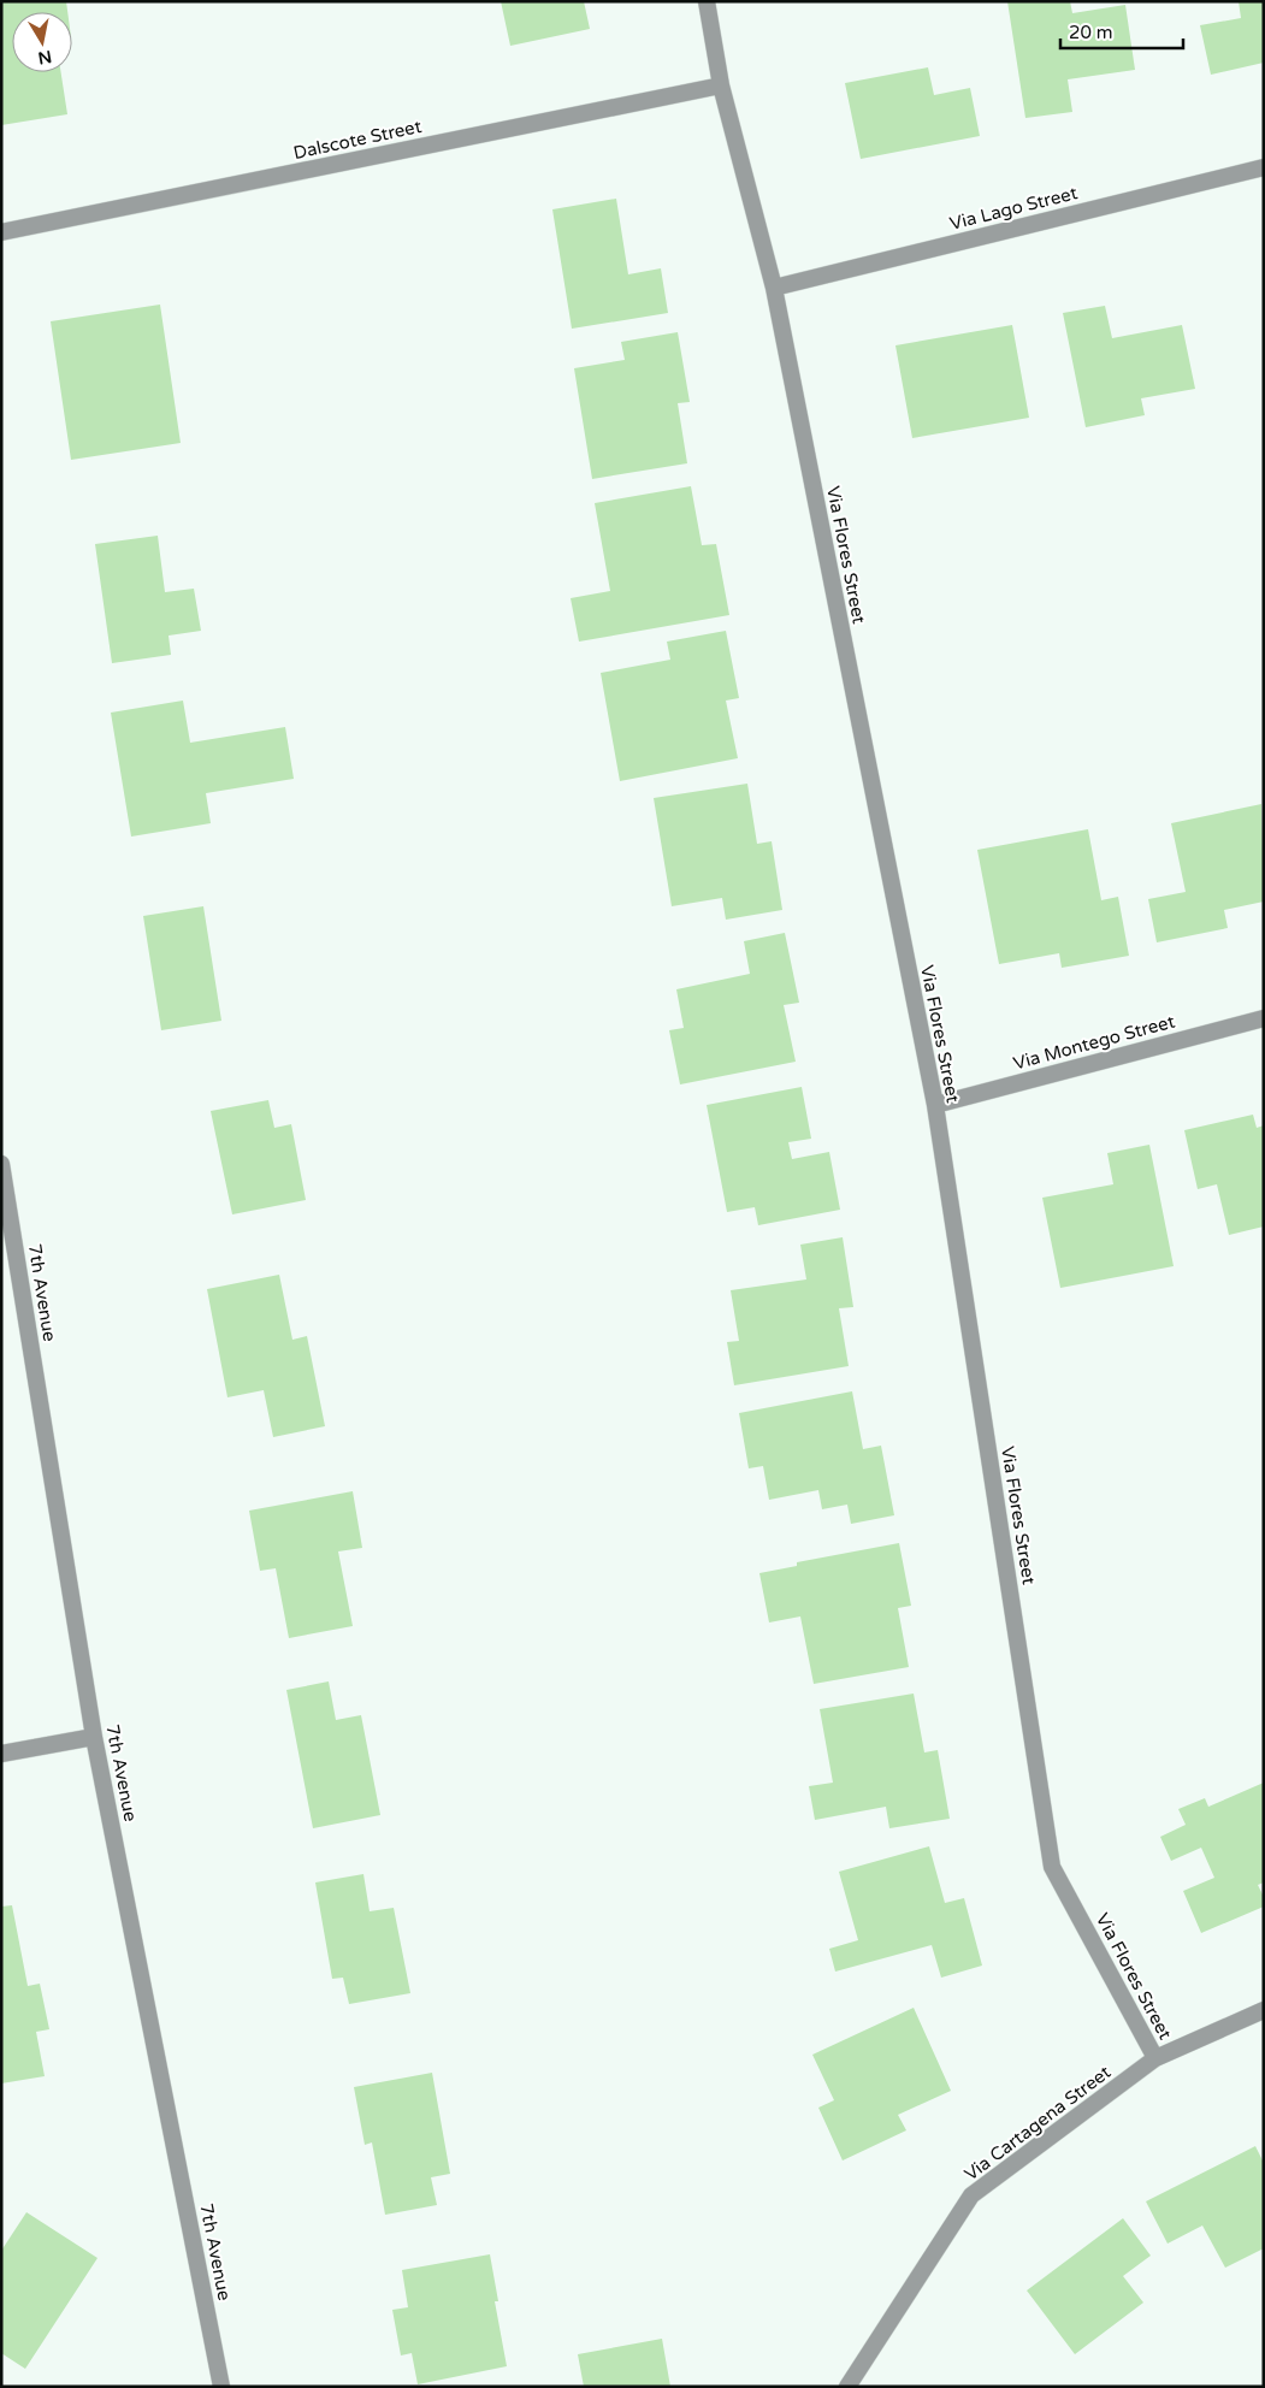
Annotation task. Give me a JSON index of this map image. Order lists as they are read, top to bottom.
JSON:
{
  "streets": {
    "street": [
      "Dalscote Street",
      "Via Lago Street",
      "Via Flores Street",
      "Via Montego Street",
      "7th Avenue",
      "Via Cartagena Street"
    ]
  },
  "crossings": [
    ["Dalscote Street", "Via Flores Street"],
    ["Via Lago Street", "Via Flores Street"],
    ["Via Flores Street", "Via Montego Street"],
    ["Via Flores Street", "Via Cartagena Street"]
  ],
  "scale_bar": "20 m",
  "north": "bottom"
}
